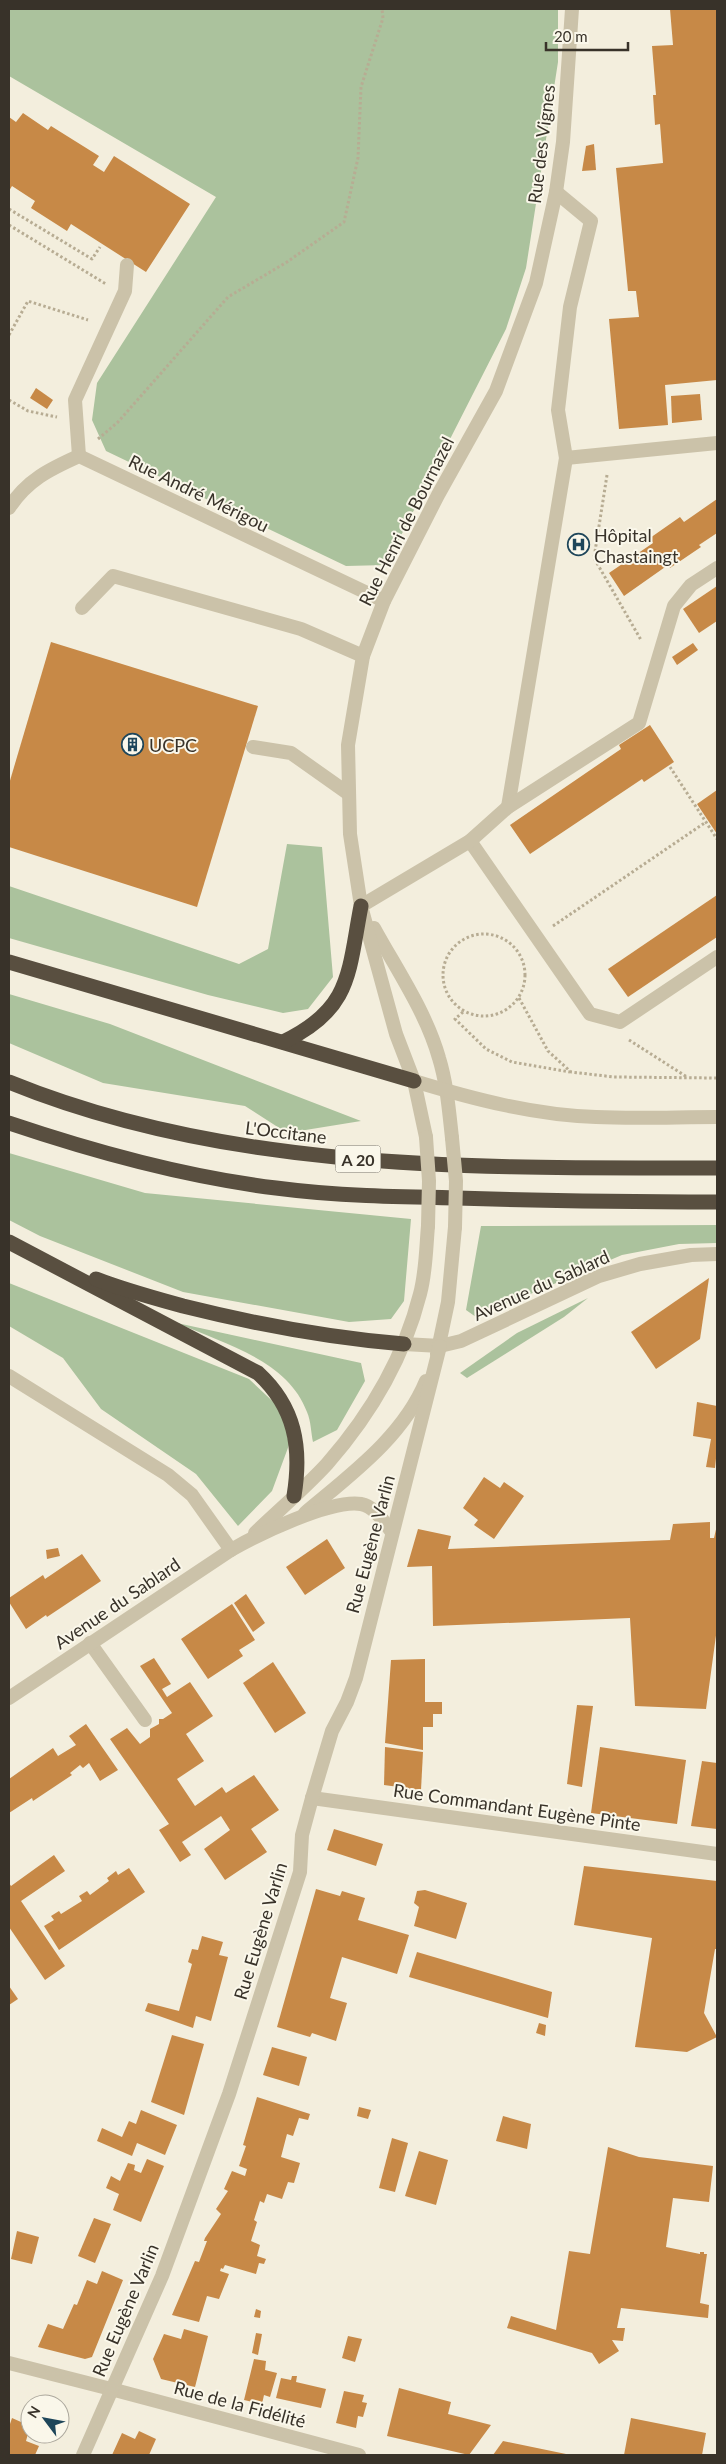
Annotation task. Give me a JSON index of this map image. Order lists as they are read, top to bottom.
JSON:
{
  "streets": {
    "highway": ["L'Occitane", "A 20"],
    "street": [
      "Rue des Vignes",
      "Rue André Mérigou",
      "Rue Henri de Bournazel",
      "Avenue du Sablard",
      "Rue Eugène Varlin",
      "Rue Commandant Eugène Pinte",
      "Rue de la Fidélité"
    ]
  },
  "crossings": [
    ["Rue des Vignes", "Rue Henri de Bournazel"],
    ["Rue André Mérigou", "Rue Henri de Bournazel"],
    ["Rue Henri de Bournazel", "Avenue du Sablard"],
    ["Avenue du Sablard", "Rue Eugène Varlin"],
    ["Rue Eugène Varlin", "Rue Commandant Eugène Pinte"],
    ["Rue Eugène Varlin", "Rue de la Fidélité"]
  ],
  "places": {
    "hospital": ["Hôpital Chastaingt"],
    "building": ["UCPC"]
  },
  "scale_bar": "20 m",
  "north": "top left"
}
